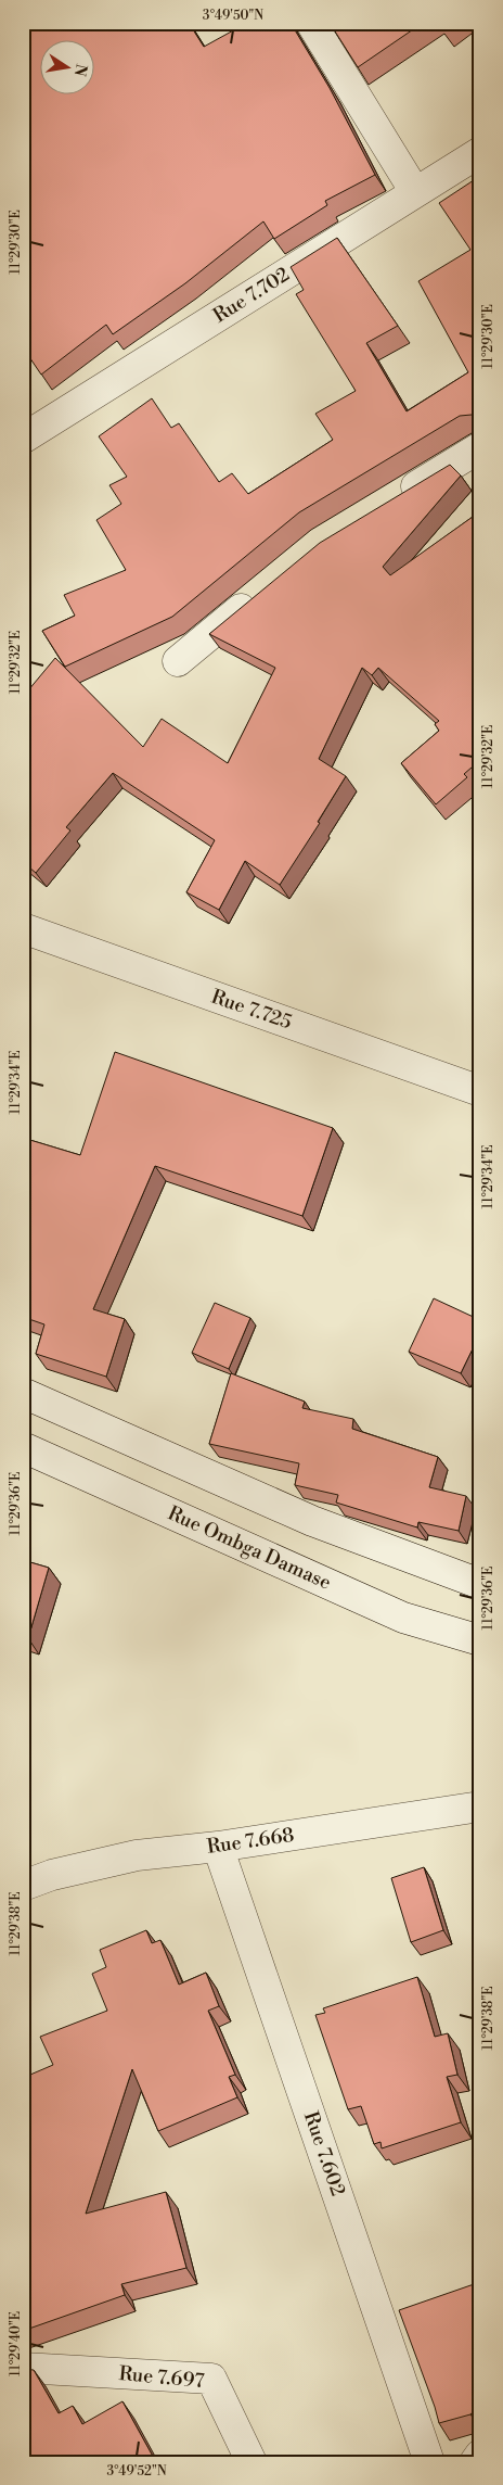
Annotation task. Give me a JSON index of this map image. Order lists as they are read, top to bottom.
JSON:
{
  "streets": {
    "street": [
      "Rue 7.702",
      "Rue 7.725",
      "Rue Ombga Damase",
      "Rue 7.668",
      "Rue 7.602",
      "Rue 7.697"
    ]
  },
  "crossings": [
    ["Rue 7.668", "Rue 7.602"]
  ],
  "north": "right",
  "coordinates": [
    "3°49'50\"N",
    "11°29'30\"E",
    "11°29'32\"E",
    "11°29'34\"E",
    "11°29'36\"E",
    "11°29'38\"E",
    "11°29'40\"E",
    "3°49'52\"N"
  ]
}
